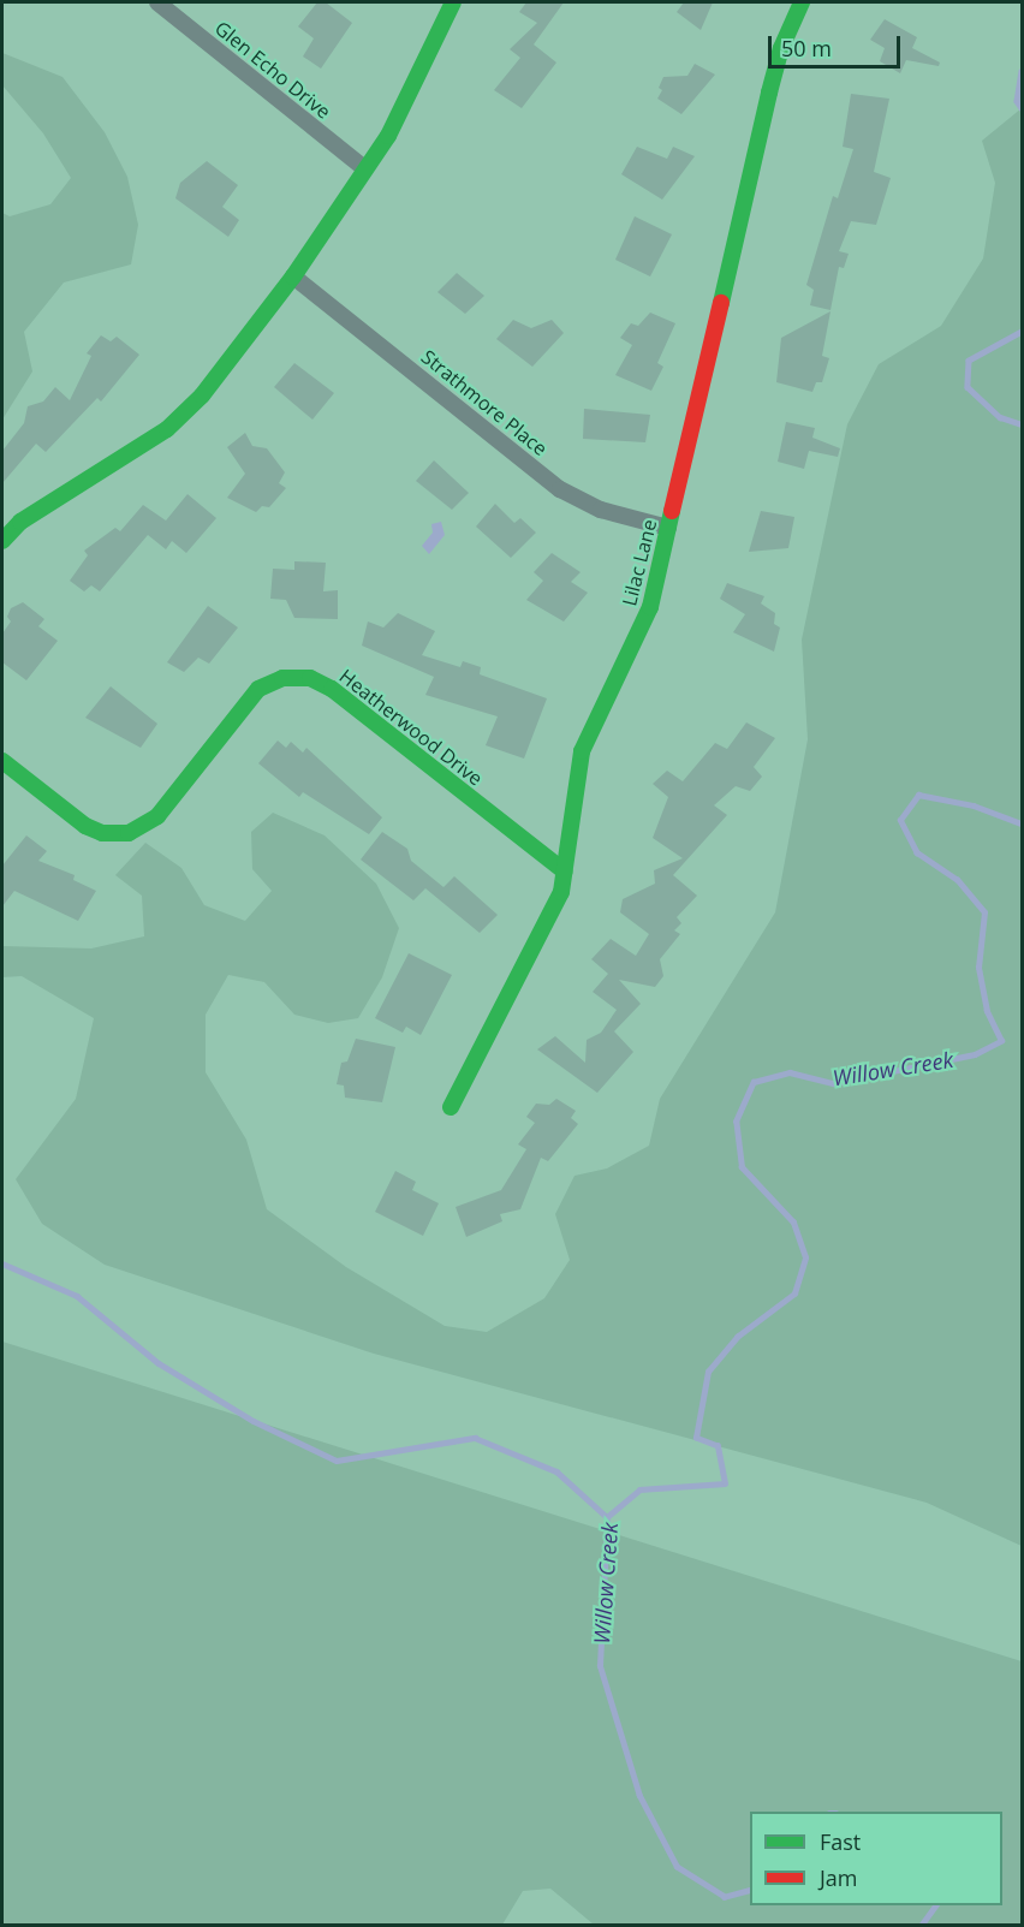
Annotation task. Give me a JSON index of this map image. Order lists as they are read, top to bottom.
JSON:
{
  "streets": {
    "street": [
      "Glen Echo Drive",
      "Strathmore Place",
      "Lilac Lane",
      "Heatherwood Drive"
    ]
  },
  "crossings": [
    ["Strathmore Place", "Lilac Lane"],
    ["Lilac Lane", "Heatherwood Drive"]
  ],
  "water": ["Willow Creek"],
  "legend": ["Fast", "Jam"],
  "scale_bar": "50 m"
}
